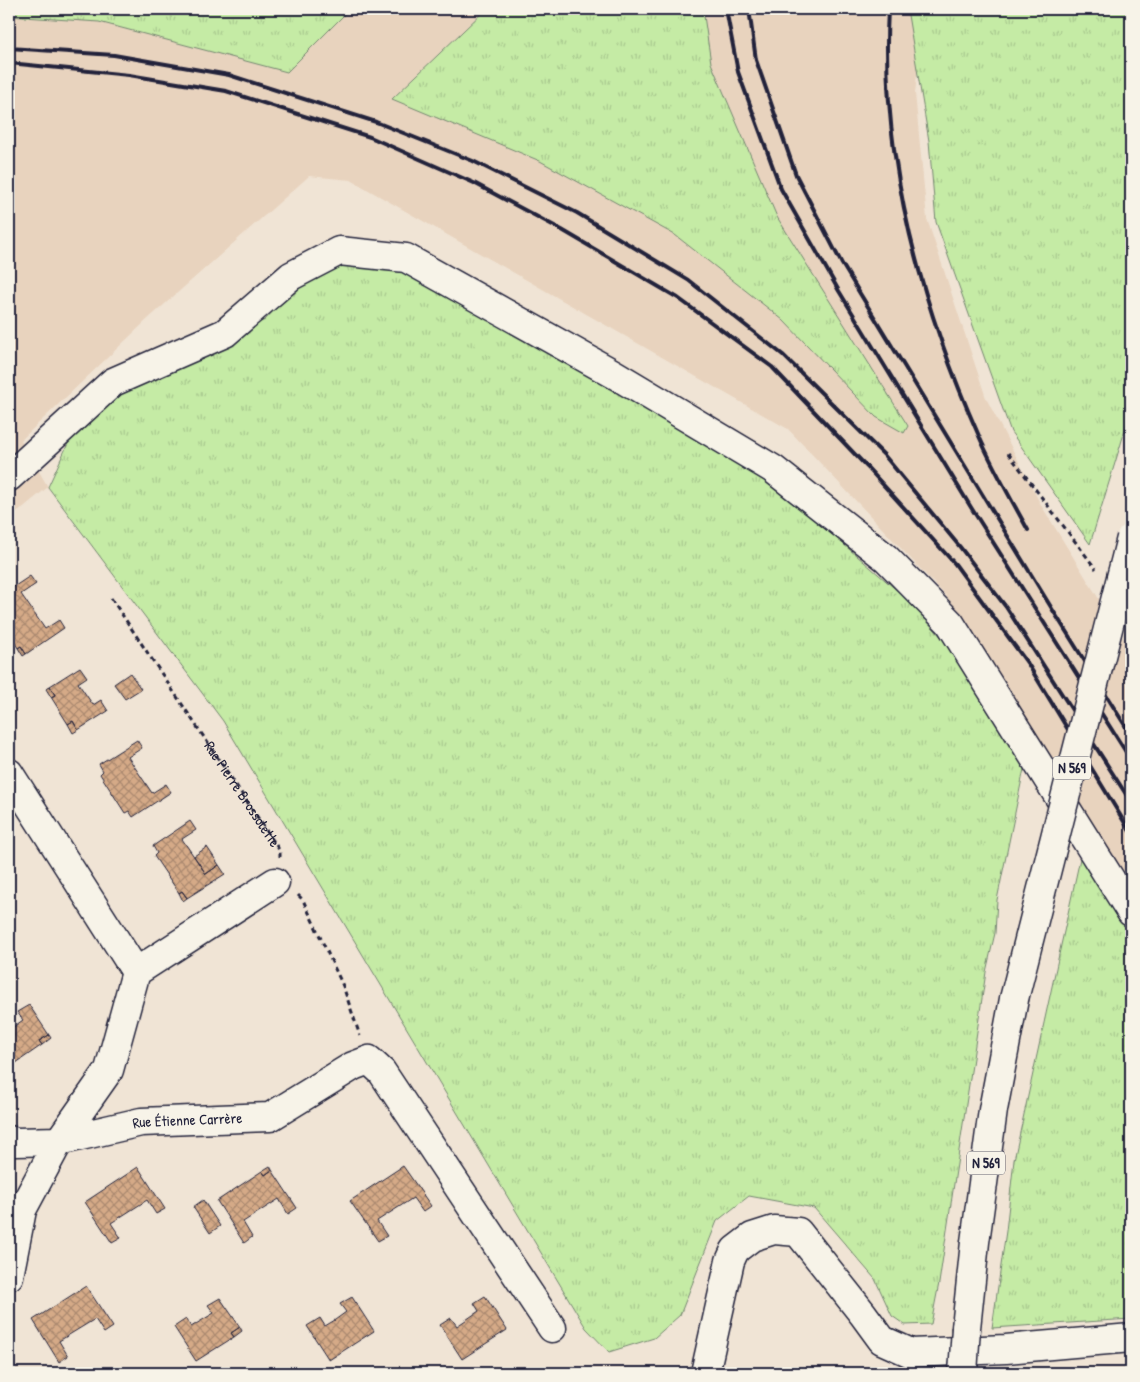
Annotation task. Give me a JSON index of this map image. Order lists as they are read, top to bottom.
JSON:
{
  "streets": {
    "street": ["N 569", "Rue Étienne Carrère"],
    "path": ["Rue Pierre Brossolette"]
  }
}
